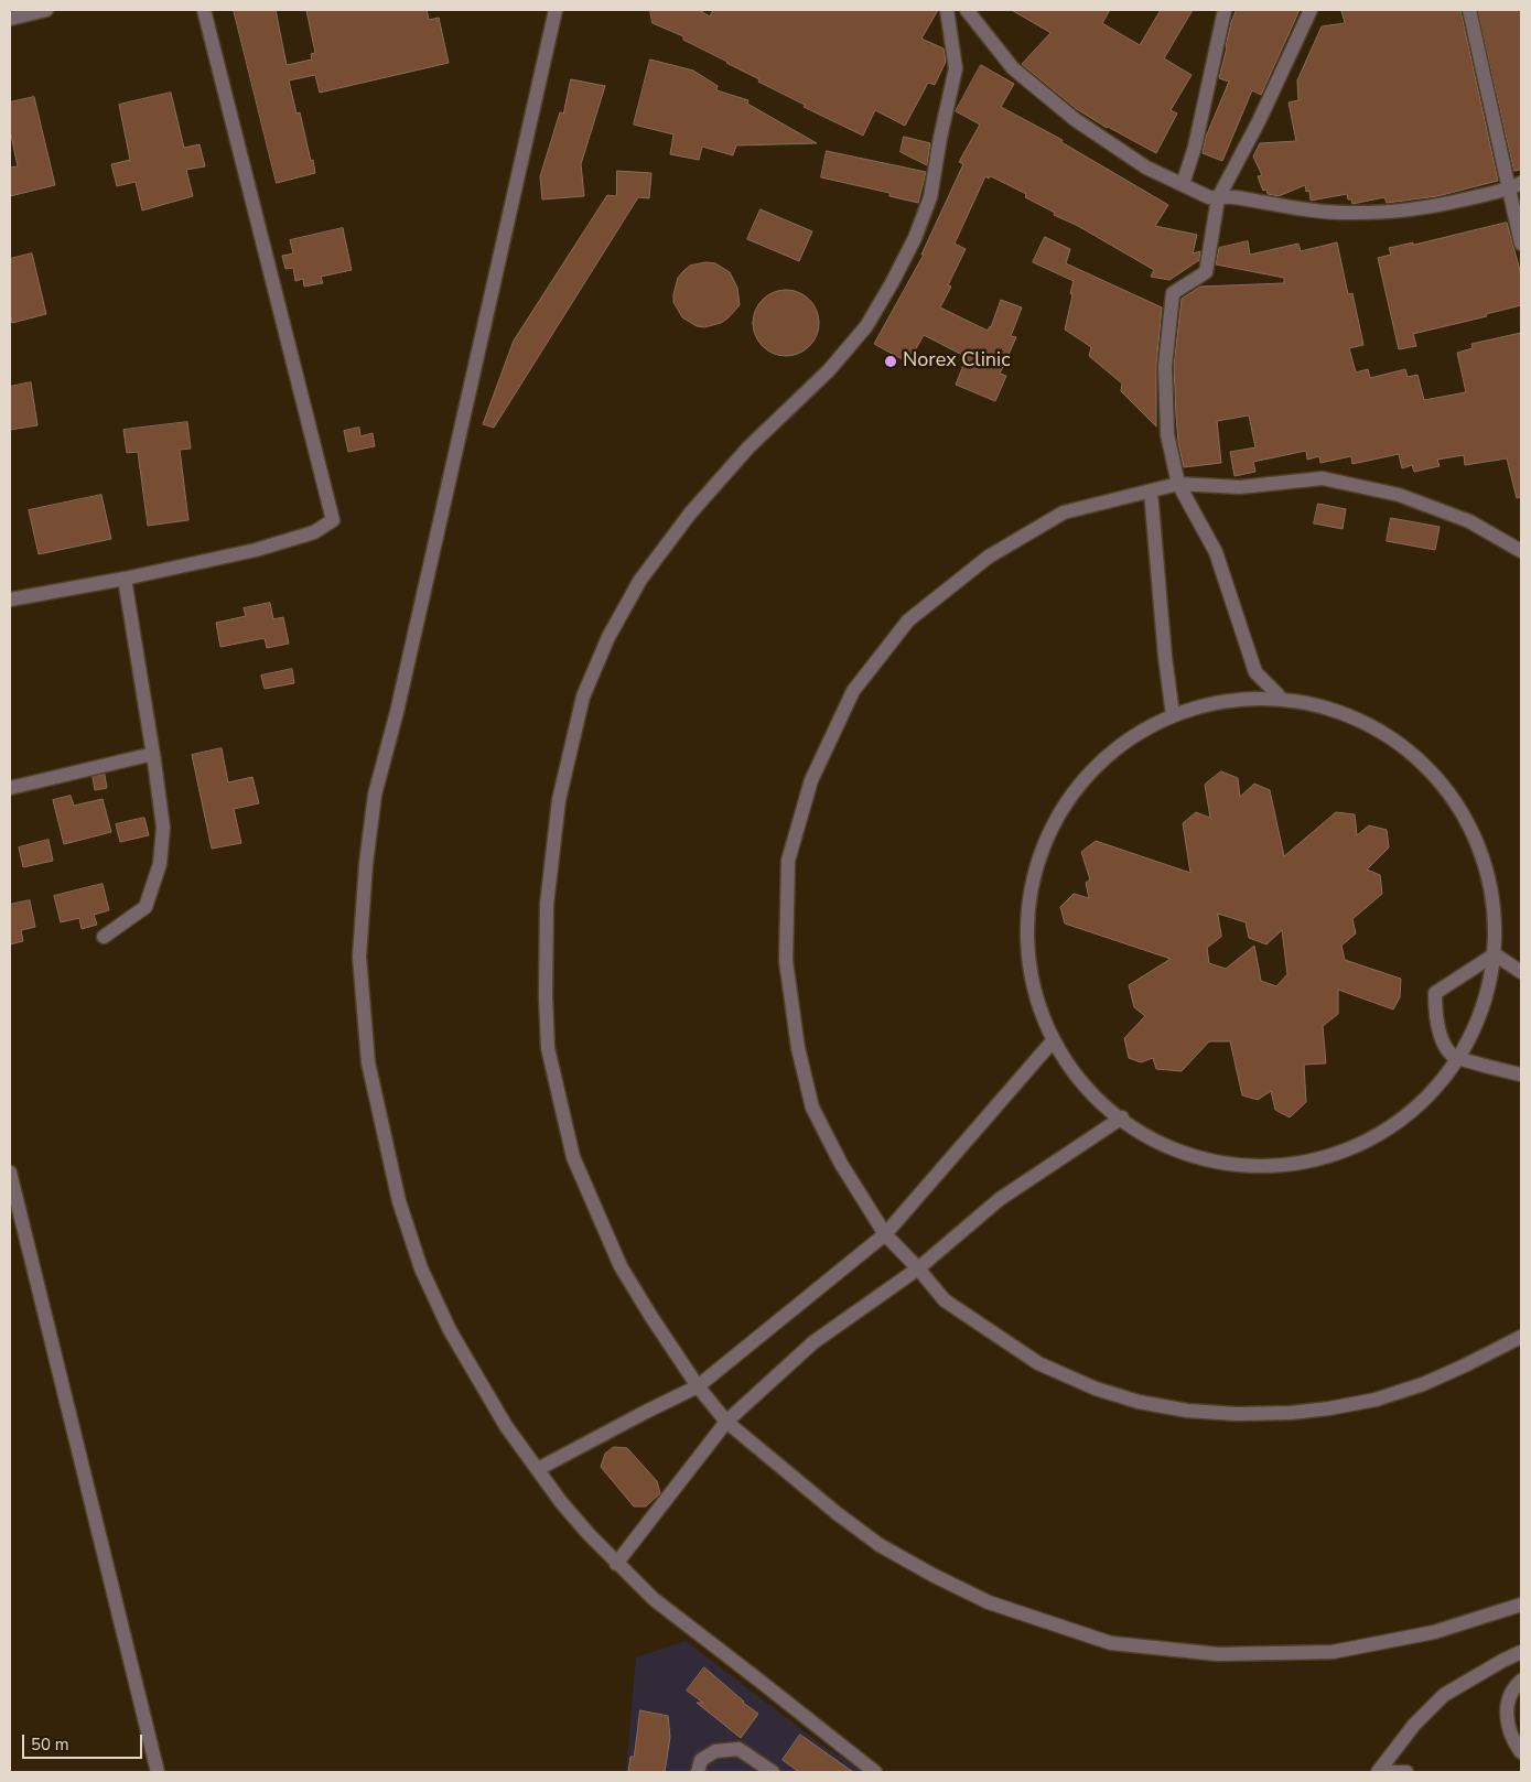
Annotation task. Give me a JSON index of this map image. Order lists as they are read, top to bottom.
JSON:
{
  "places": ["Norex Clinic"],
  "scale_bar": "50 m"
}
